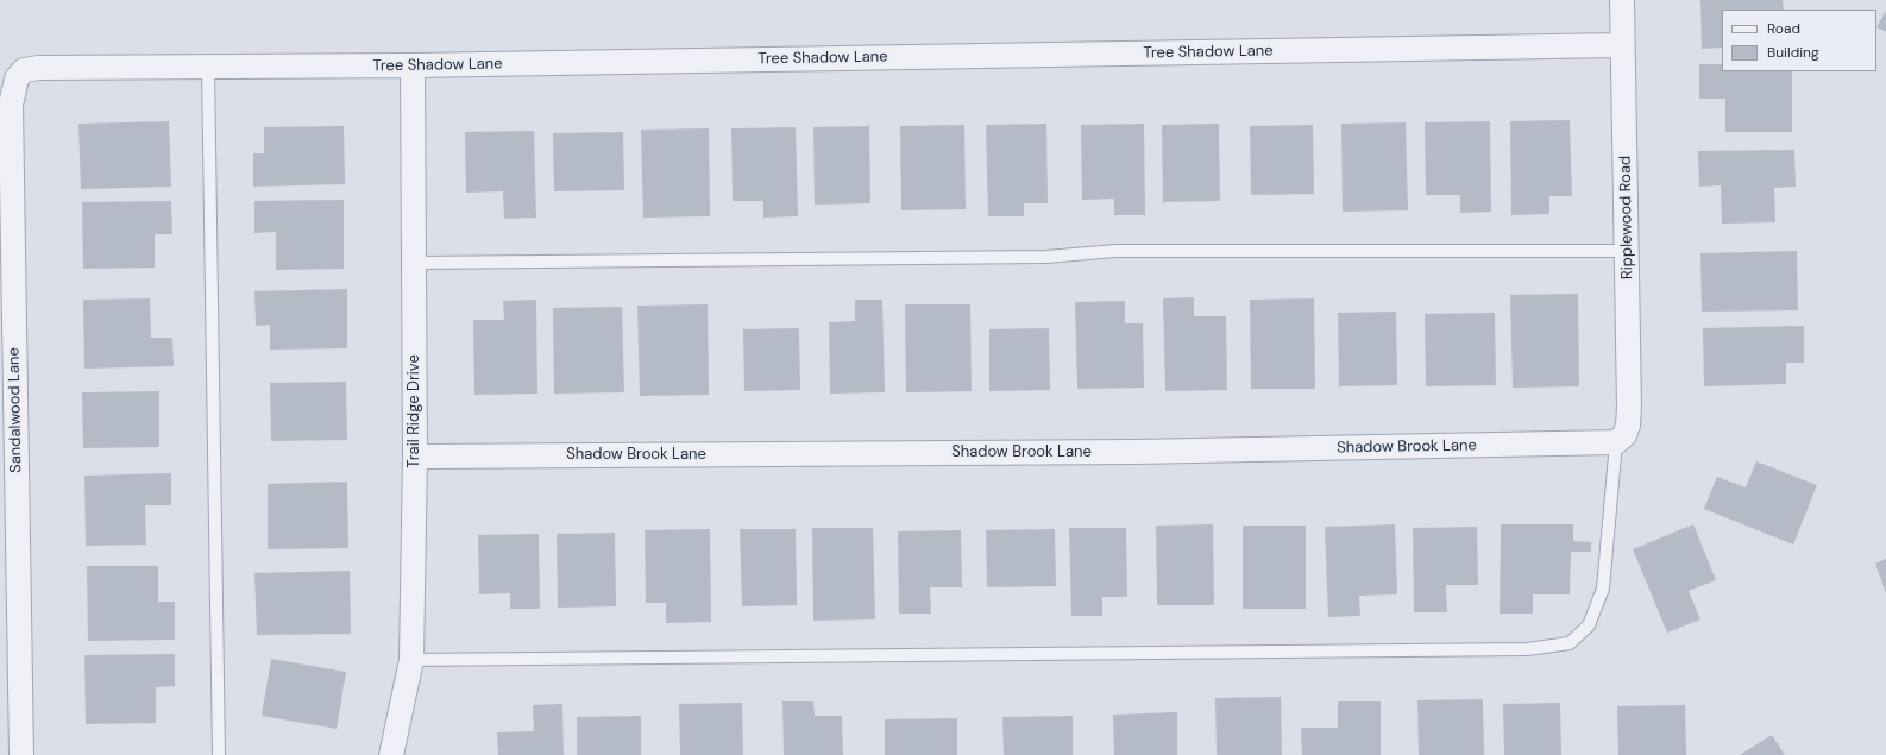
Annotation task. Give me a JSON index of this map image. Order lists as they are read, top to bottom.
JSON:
{
  "streets": {
    "street": [
      "Tree Shadow Lane",
      "Ripplewood Road",
      "Sandalwood Lane",
      "Trail Ridge Drive",
      "Shadow Brook Lane"
    ]
  },
  "crossings": [
    ["Tree Shadow Lane", "Ripplewood Road"],
    ["Tree Shadow Lane", "Sandalwood Lane"],
    ["Tree Shadow Lane", "Trail Ridge Drive"],
    ["Ripplewood Road", "Shadow Brook Lane"],
    ["Trail Ridge Drive", "Shadow Brook Lane"]
  ],
  "legend": ["Road", "Building"]
}
